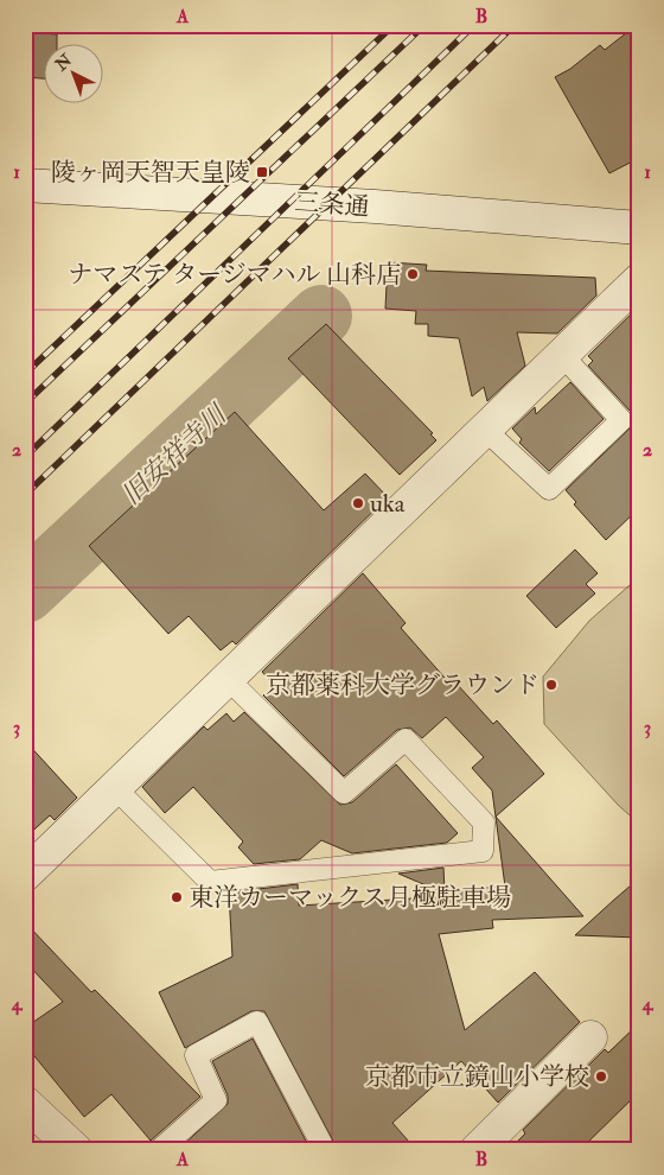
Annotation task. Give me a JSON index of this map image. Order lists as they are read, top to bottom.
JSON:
{
  "streets": {
    "street": ["三条通"]
  },
  "water": ["旧安祥寺川"],
  "places": {
    "transit": ["陵ヶ岡天智天皇陵"],
    "other": [
      "ナマステ タージマハル 山科店",
      "uka",
      "京都薬科大学グラウンド",
      "東洋カーマックス月極駐車場",
      "京都市立鏡山小学校"
    ]
  },
  "north": "top left",
  "grid": {
    "columns": ["A", "B"],
    "rows": [
      "1",
      "2",
      "3",
      "4"
    ]
  }
}
